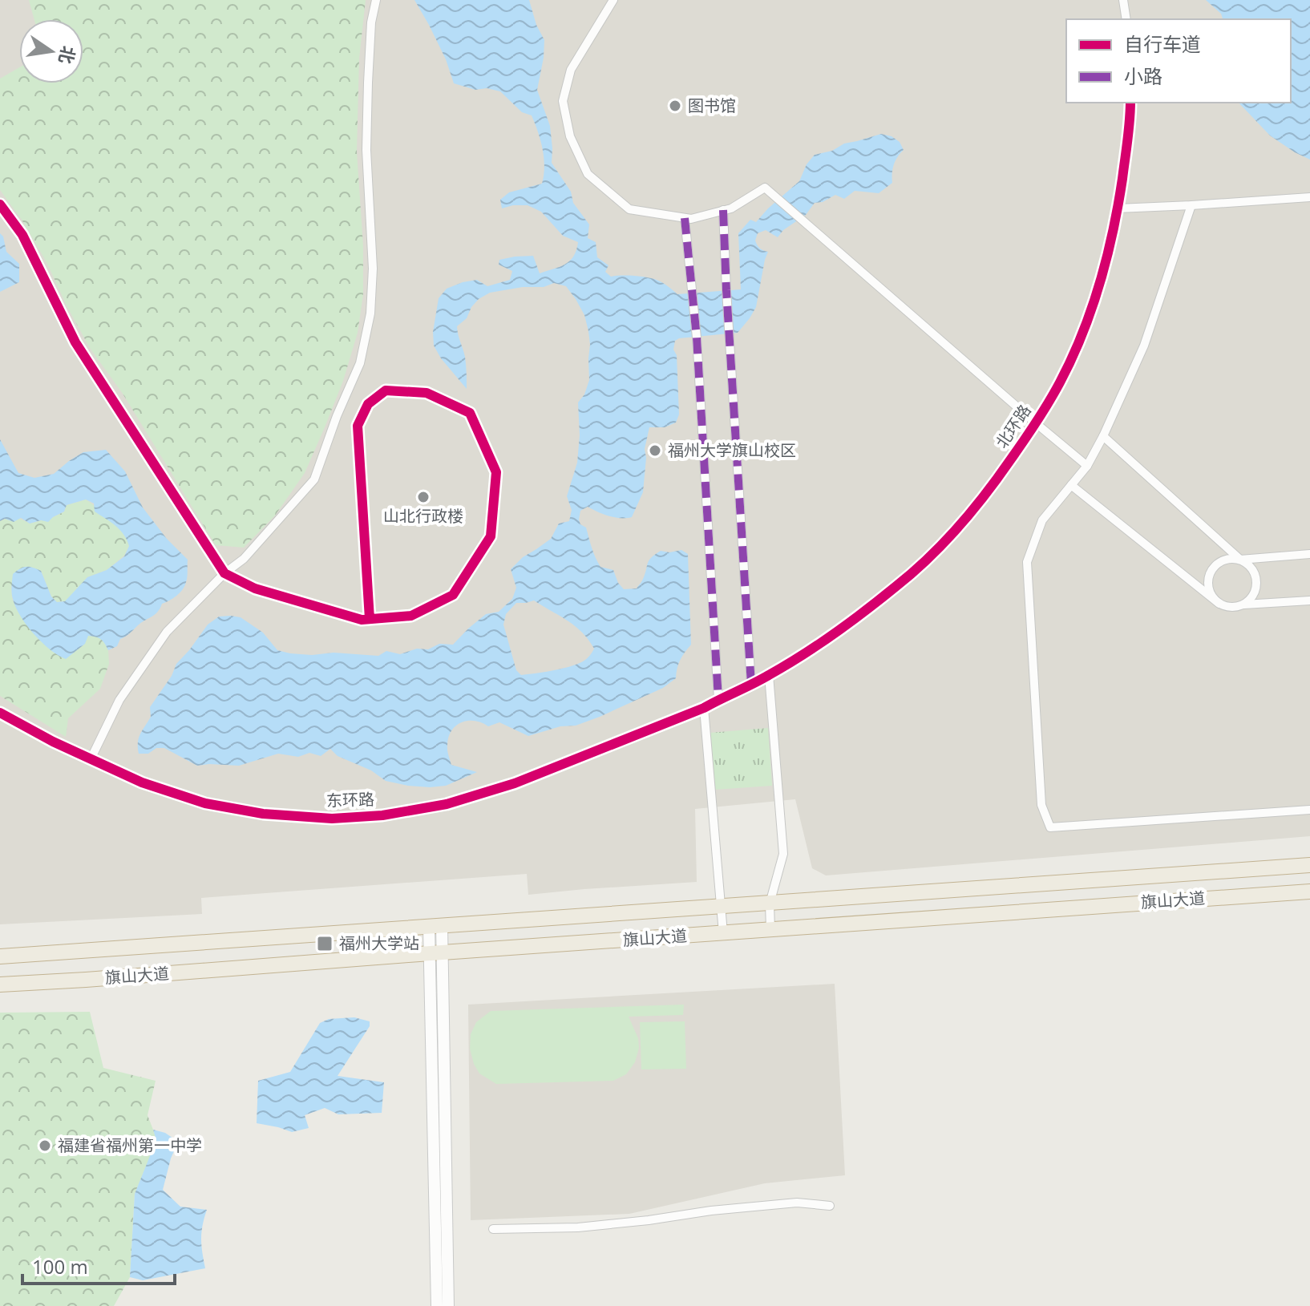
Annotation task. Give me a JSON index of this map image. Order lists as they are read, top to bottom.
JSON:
{
  "streets": {
    "highway": ["旗山大道"],
    "street": ["北环路", "东环路"]
  },
  "crossings": [
    ["北环路", "东环路"]
  ],
  "places": {
    "other": [
      "图书馆",
      "福州大学旗山校区",
      "山北行政楼",
      "福建省福州第一中学"
    ],
    "transit": ["福州大学站"]
  },
  "legend": ["自行车道", "小路"],
  "scale_bar": "100 m",
  "north": "right"
}
